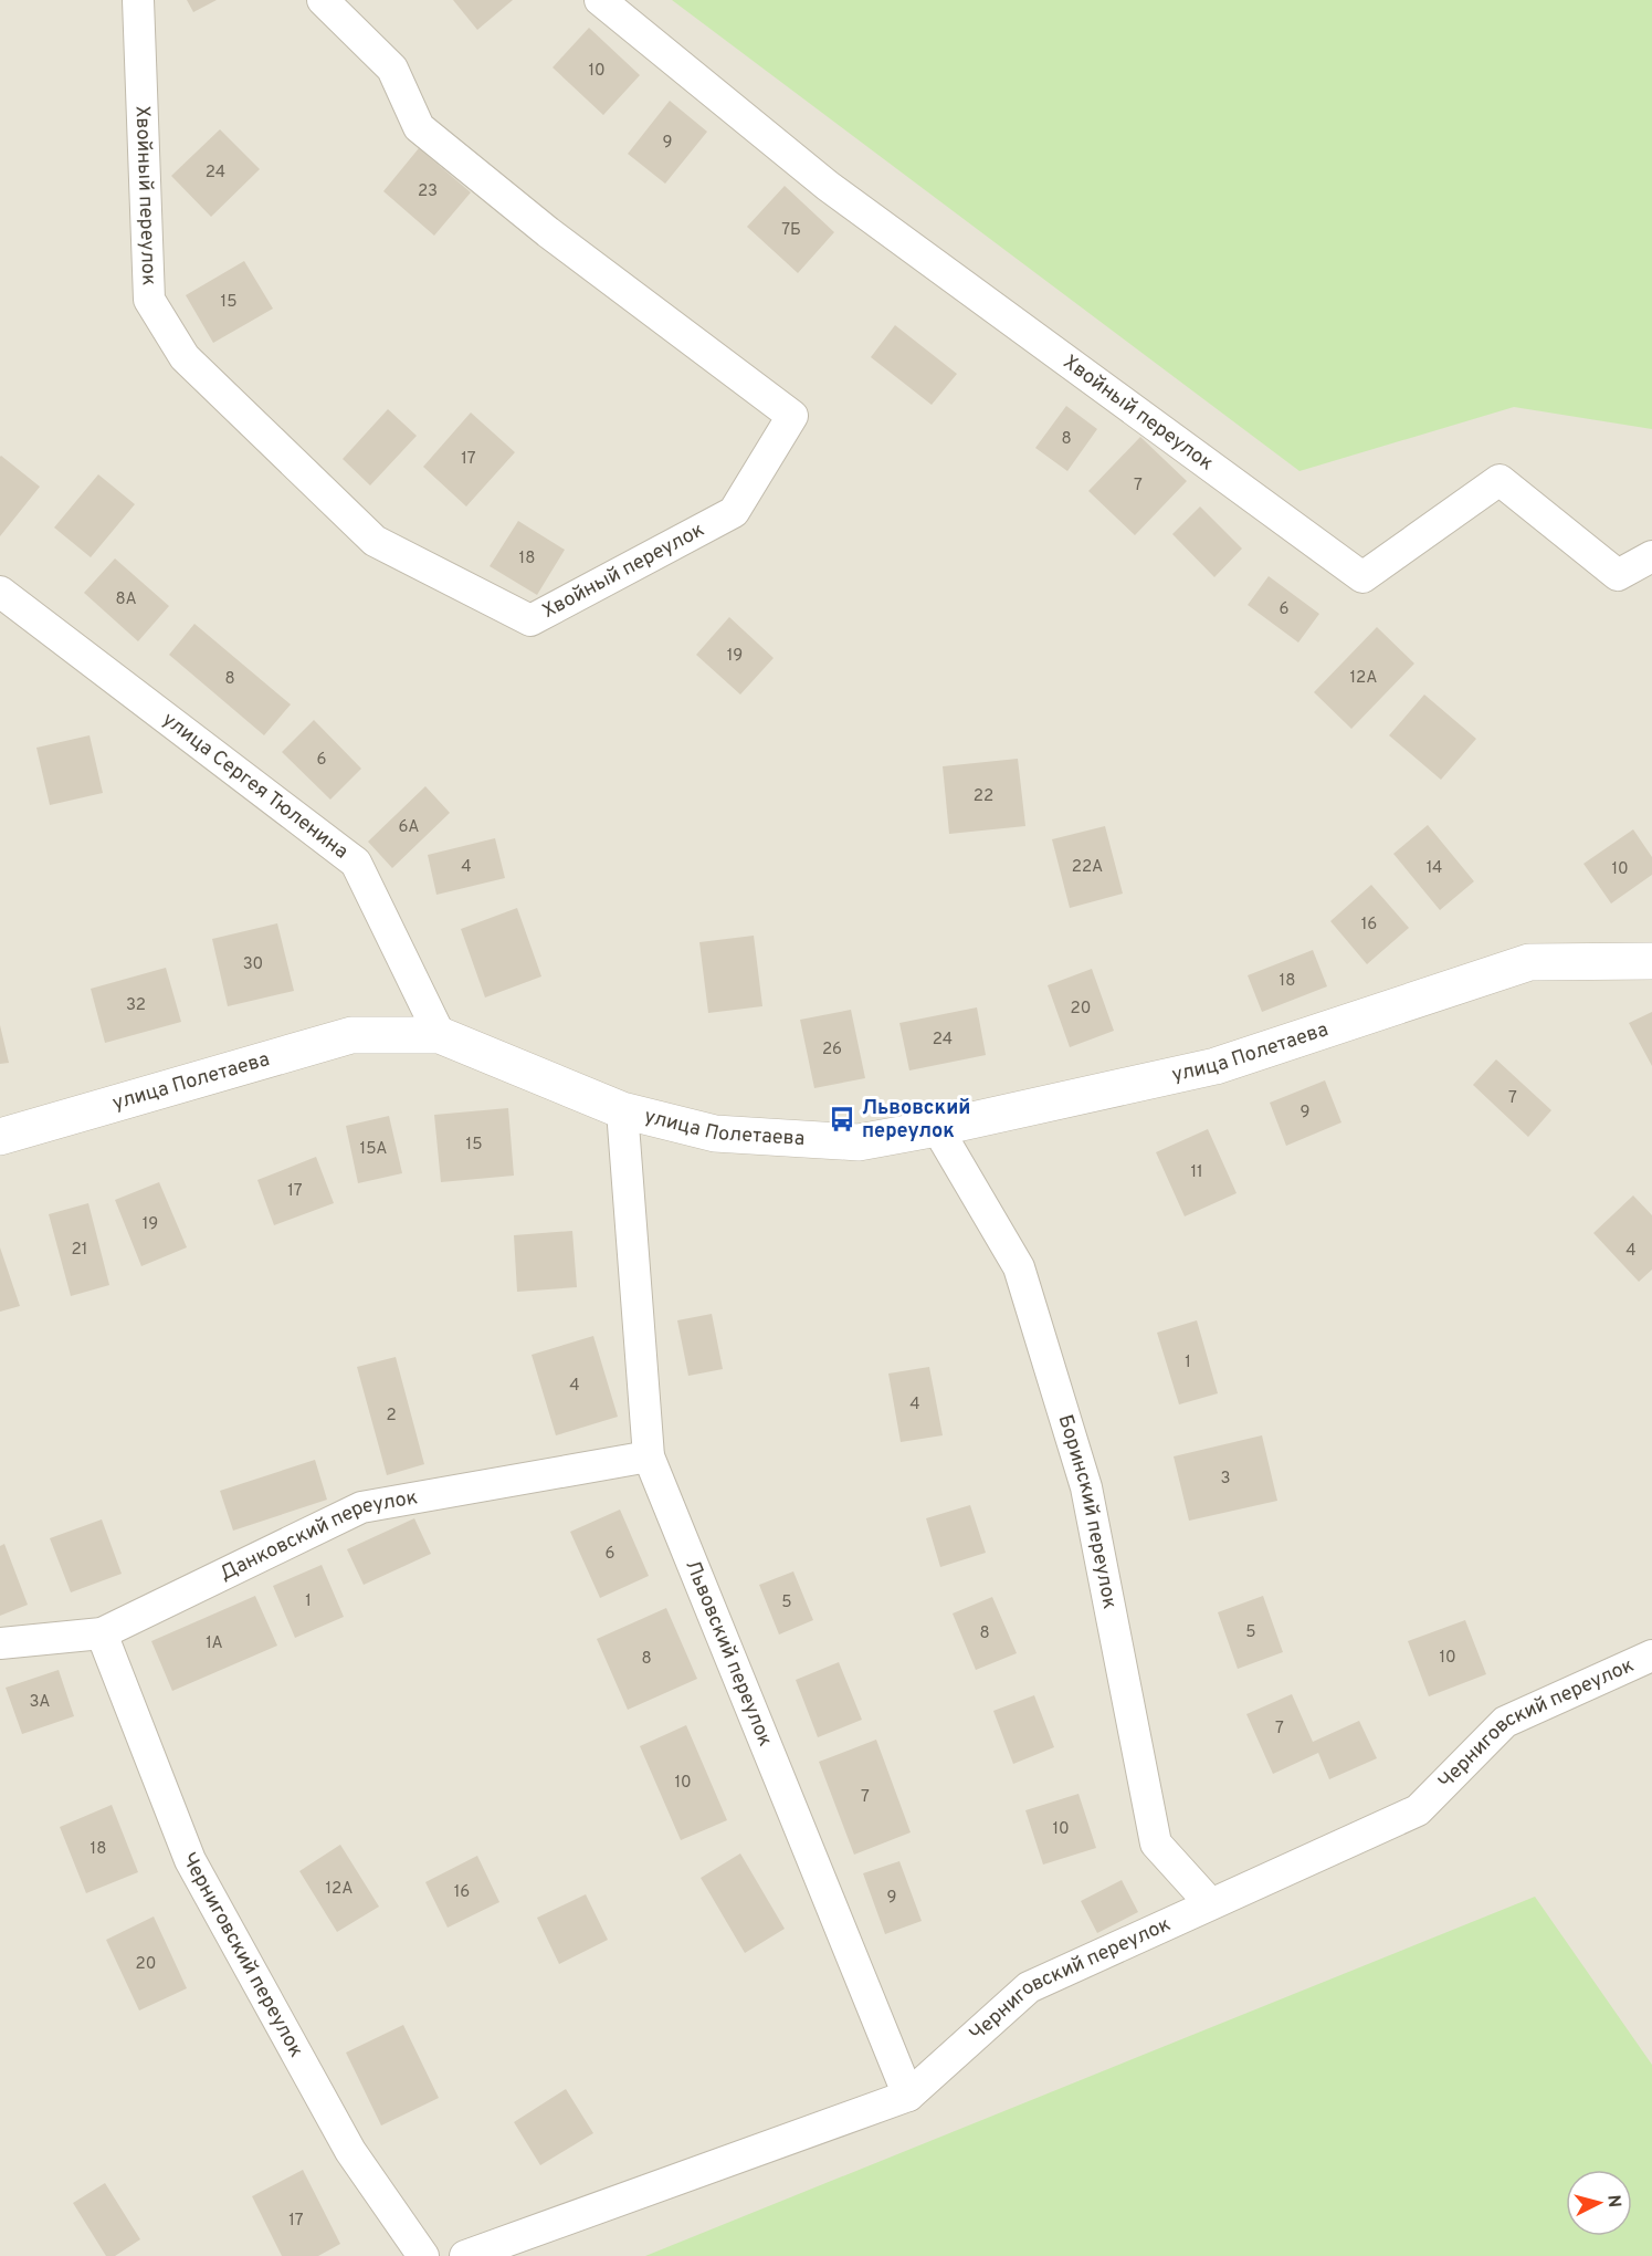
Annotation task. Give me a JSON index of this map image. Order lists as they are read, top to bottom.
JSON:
{
  "streets": {
    "street": [
      "Хвойный переулок",
      "улица Сергея Тюленина",
      "улица Полетаева",
      "Боринский переулок",
      "Данковский переулок",
      "Львовский переулок",
      "Черниговский переулок"
    ]
  },
  "crossings": [
    ["улица Сергея Тюленина", "улица Полетаева"],
    ["улица Полетаева", "Боринский переулок"],
    ["улица Полетаева", "Львовский переулок"],
    ["Боринский переулок", "Черниговский переулок"],
    ["Данковский переулок", "Львовский переулок"],
    ["Данковский переулок", "Черниговский переулок"],
    ["Львовский переулок", "Черниговский переулок"]
  ],
  "places": {
    "bus stop": ["Львовский переулок"]
  },
  "house_numbers": [
    "10",
    "9",
    "24",
    "23",
    "7Б",
    "15",
    "8",
    "17",
    "7",
    "18",
    "8А",
    "6",
    "19",
    "12А",
    "8",
    "6",
    "22",
    "6А",
    "4",
    "22А",
    "14",
    "10",
    "16",
    "30",
    "18",
    "32",
    "20",
    "24",
    "26",
    "7",
    "9",
    "15",
    "15А",
    "11",
    "17",
    "19",
    "21",
    "4",
    "1",
    "4",
    "4",
    "2",
    "3",
    "6",
    "1",
    "5",
    "5",
    "8",
    "1А",
    "10",
    "8",
    "3А",
    "7",
    "10",
    "7",
    "10",
    "18",
    "12А",
    "16",
    "9",
    "20",
    "17"
  ],
  "north": "right"
}
